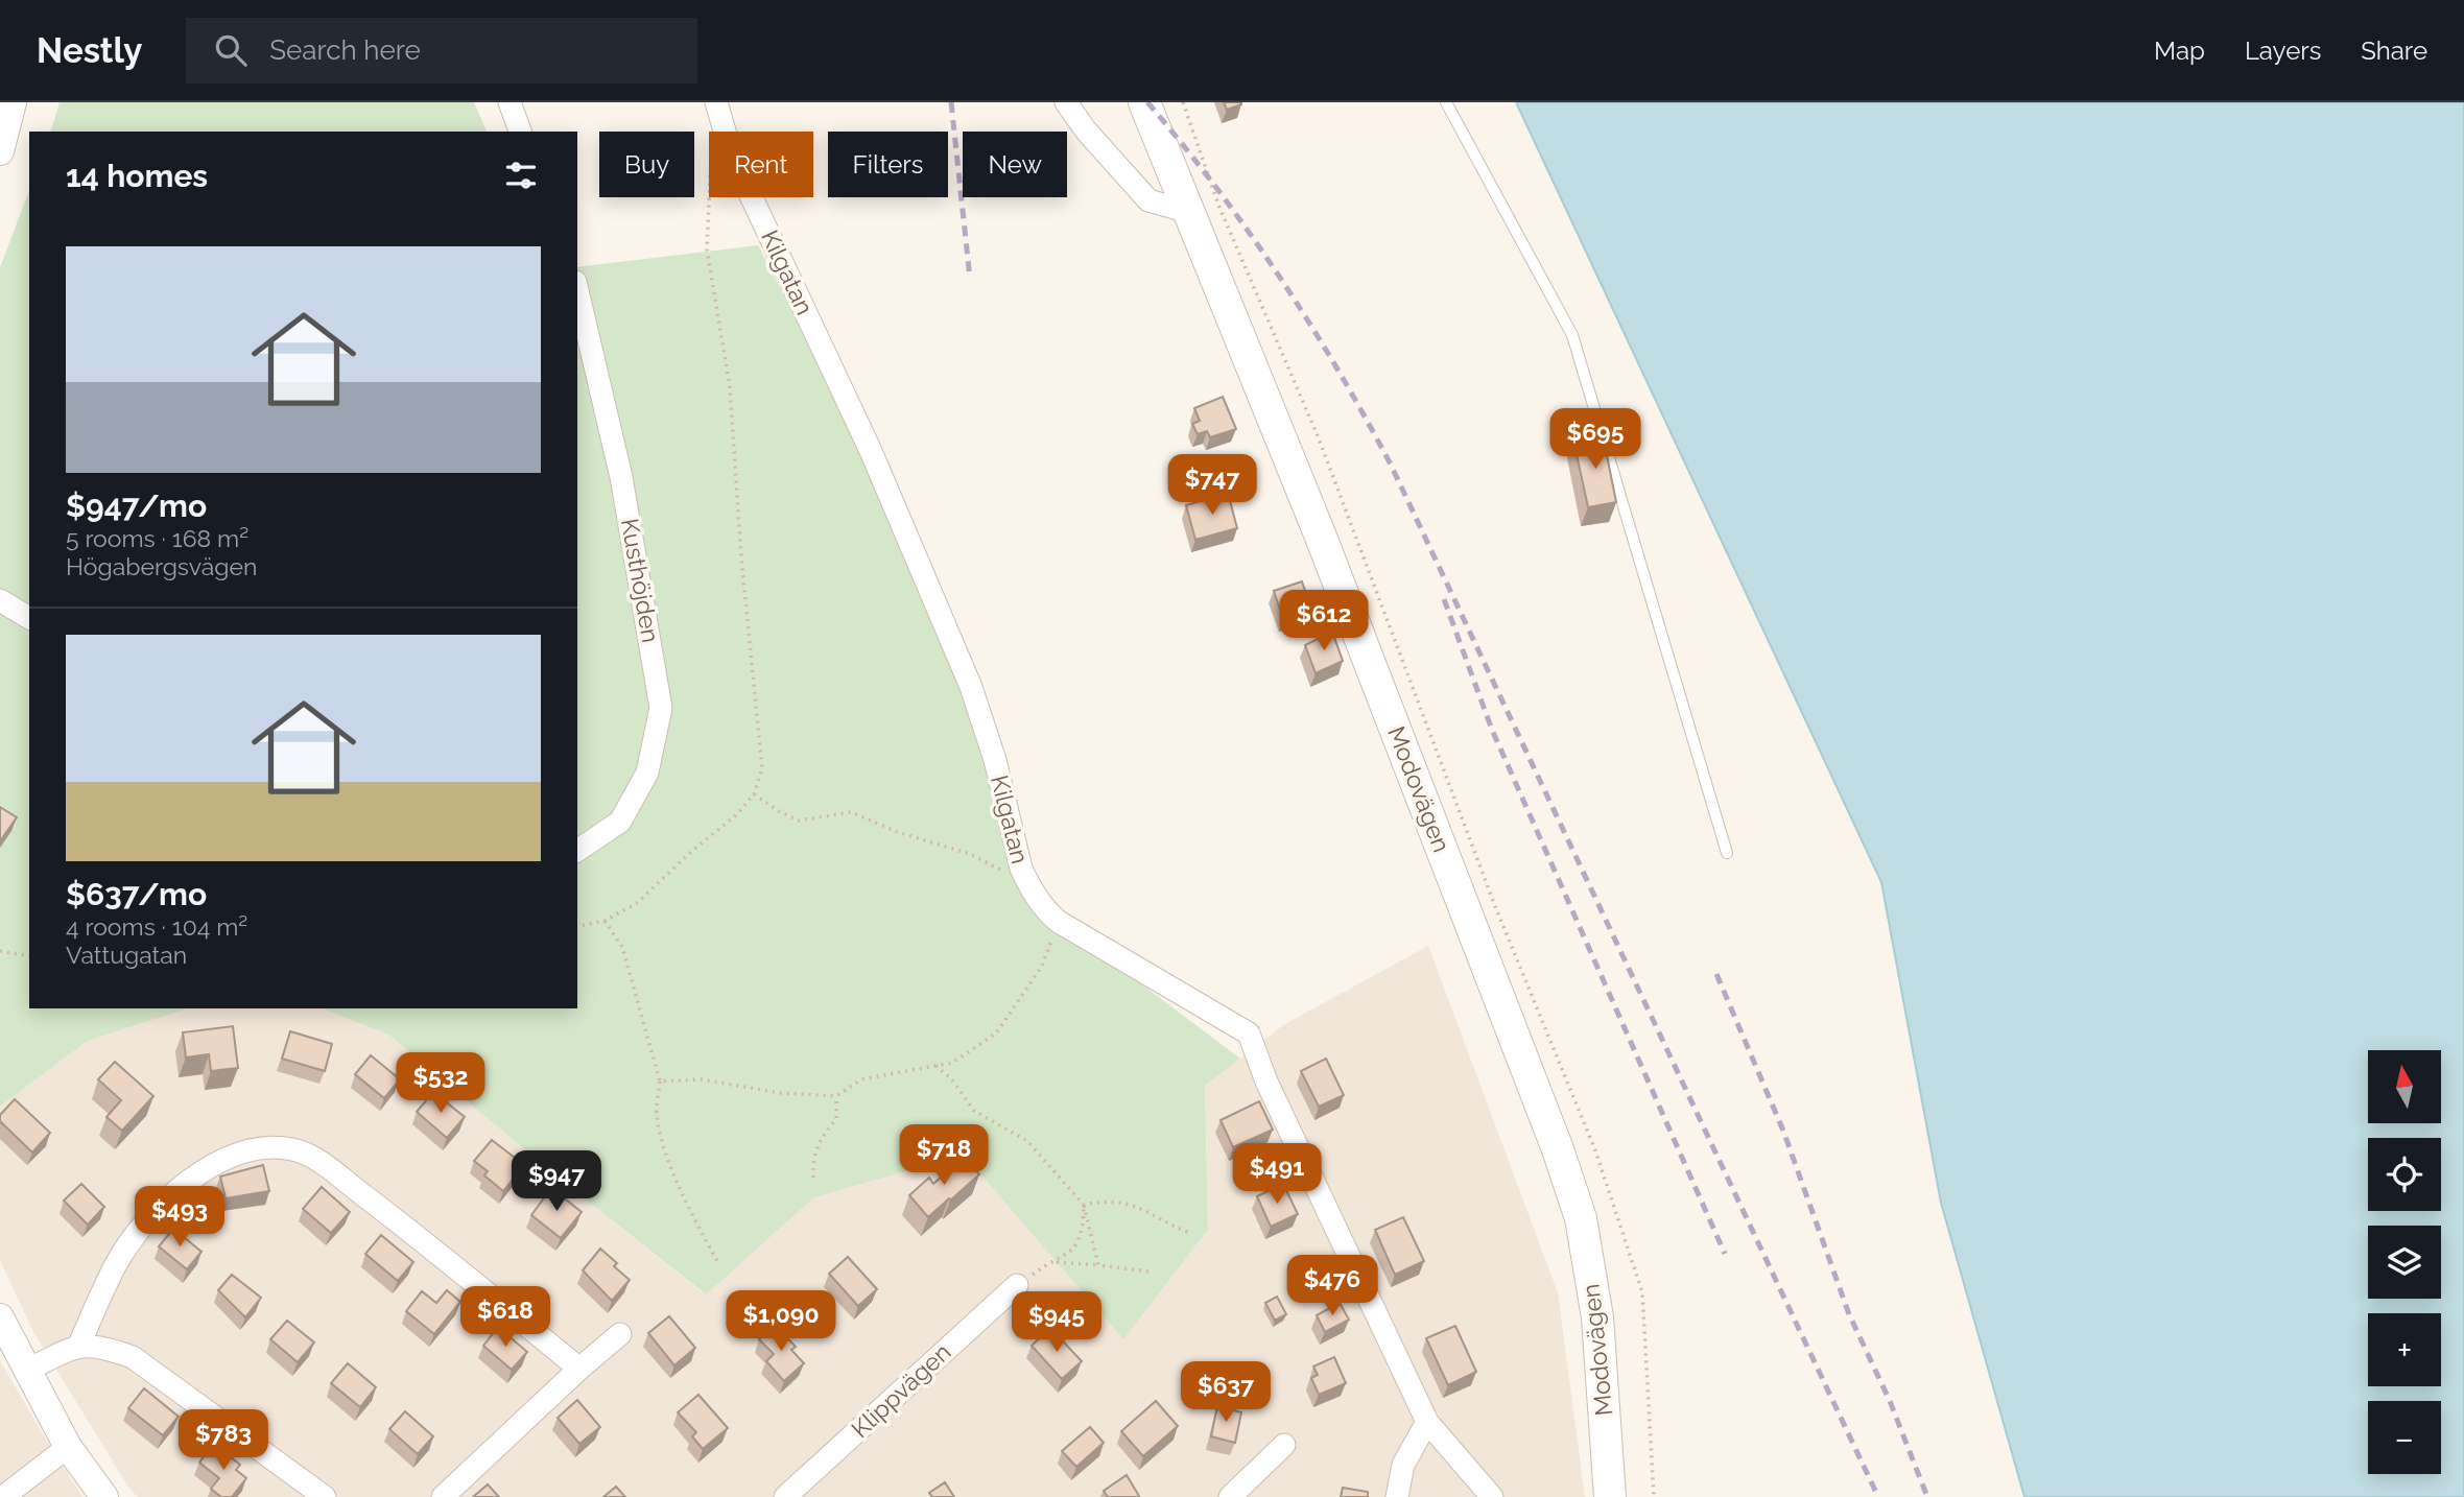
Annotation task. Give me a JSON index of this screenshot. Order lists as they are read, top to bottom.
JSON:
{
  "streets": {
    "main road": ["Modovägen"],
    "street": ["Kilgatan", "Kusthöjden", "Klippvägen"]
  },
  "north": "top",
  "page": {
    "header": "Nestly",
    "search": "Search here",
    "nav": ["Map", "Layers", "Share"],
    "chip": [
      "Buy",
      "Rent",
      "Filters",
      "New"
    ],
    "heading": "14 homes",
    "list": [
      {
        "name": "$947/mo",
        "note": "5 rooms · 168 m² · Högabergsvägen"
      },
      {
        "name": "$637/mo",
        "note": "4 rooms · 104 m² · Vattugatan"
      }
    ],
    "price": [
      "$695",
      "$747",
      "$612",
      "$532",
      "$718",
      "$491",
      "$947",
      "$493",
      "$476",
      "$618",
      "$1,090",
      "$945",
      "$637",
      "$783"
    ],
    "map_buttons": ["+", "−"]
  }
}
